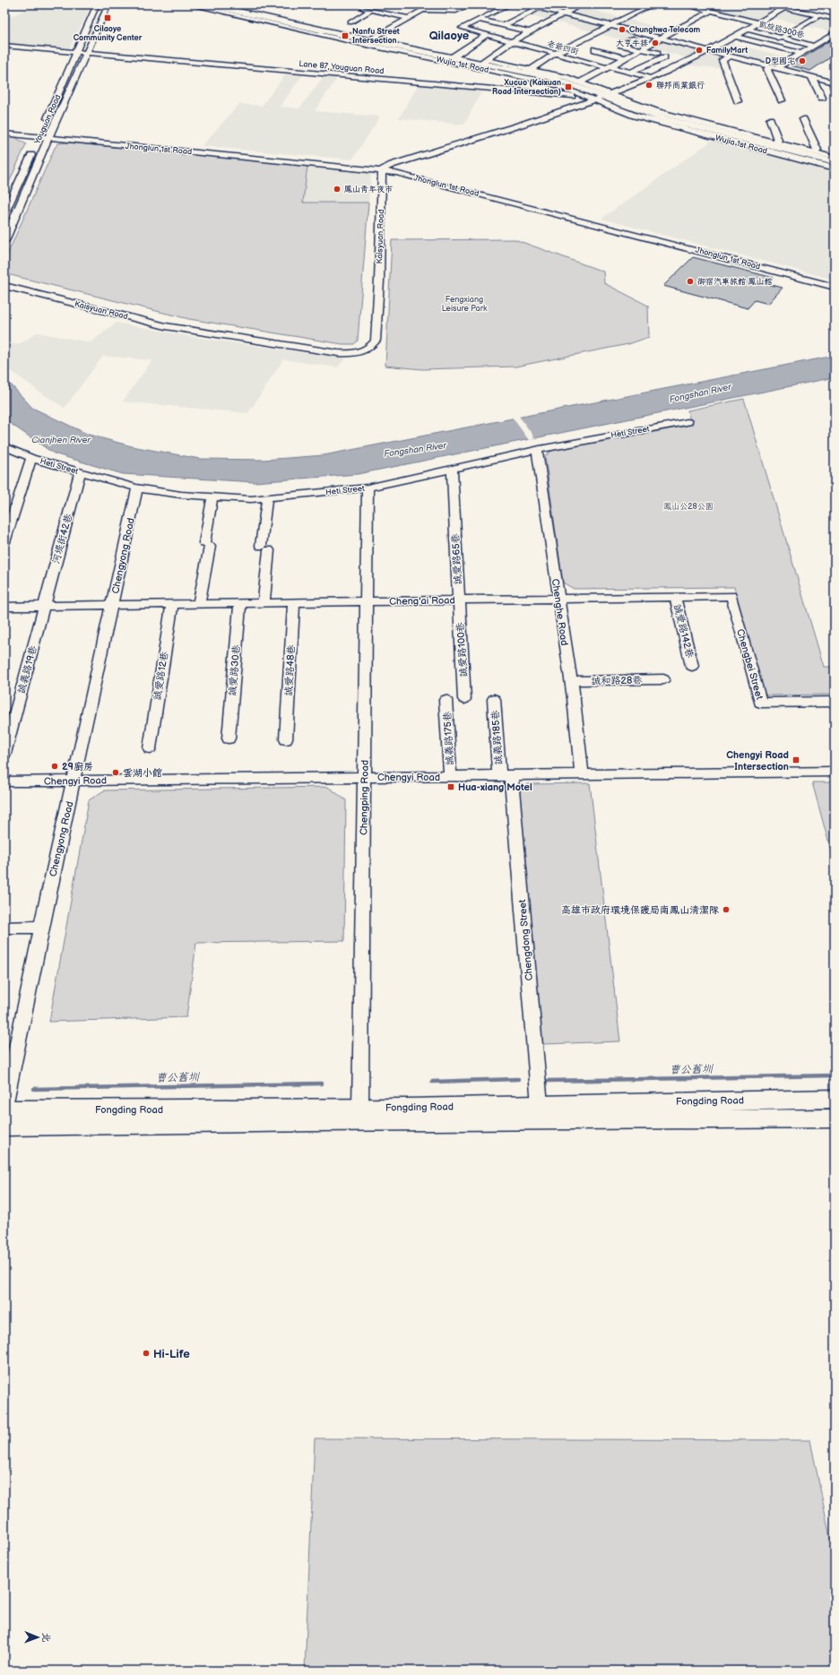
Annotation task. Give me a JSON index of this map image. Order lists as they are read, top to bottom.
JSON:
{
  "streets": {
    "main road": ["Wujia 1st Road", "Fongding Road"],
    "street": [
      "凱旋路300巷",
      "老爺四街",
      "Lane 87, Youguan Road",
      "Youguan Road",
      "Jhonglun 1st Road",
      "Kaisyuan Road",
      "Heti Street",
      "河堤街42巷",
      "Chengyong Road",
      "誠愛路65巷",
      "Cheng'ai Road",
      "Chenghe Road",
      "誠愛路142巷",
      "誠愛路100巷",
      "Chengbei Street",
      "誠義路19巷",
      "誠愛路30巷",
      "誠愛路48巷",
      "誠愛路12巷",
      "誠和路28巷",
      "誠義路185巷",
      "誠義路175巷",
      "Chengyi Road",
      "Chengping Road",
      "Chengdong Street"
    ]
  },
  "crossings": [
    ["Wujia 1st Road", "Lane 87, Youguan Road"],
    ["Lane 87, Youguan Road", "Youguan Road"],
    ["Youguan Road", "Jhonglun 1st Road"],
    ["Jhonglun 1st Road", "Kaisyuan Road"],
    ["Heti Street", "河堤街42巷"],
    ["Heti Street", "Chengyong Road"],
    ["Heti Street", "誠愛路65巷"],
    ["Heti Street", "Chenghe Road"],
    ["Heti Street", "Chengping Road"],
    ["河堤街42巷", "Cheng'ai Road"],
    ["河堤街42巷", "誠義路19巷"],
    ["Chengyong Road", "Cheng'ai Road"],
    ["Chengyong Road", "Chengyi Road"],
    ["誠愛路65巷", "Cheng'ai Road"],
    ["誠愛路65巷", "誠愛路100巷"],
    ["Cheng'ai Road", "Chenghe Road"],
    ["Cheng'ai Road", "誠愛路142巷"],
    ["Cheng'ai Road", "誠愛路100巷"],
    ["Cheng'ai Road", "Chengbei Street"],
    ["Cheng'ai Road", "誠義路19巷"],
    ["Cheng'ai Road", "誠愛路30巷"],
    ["Cheng'ai Road", "誠愛路48巷"],
    ["Cheng'ai Road", "誠愛路12巷"],
    ["Cheng'ai Road", "Chengping Road"],
    ["Chenghe Road", "誠和路28巷"],
    ["Chenghe Road", "Chengyi Road"],
    ["誠義路185巷", "Chengyi Road"],
    ["誠義路185巷", "Chengdong Street"],
    ["誠義路175巷", "Chengyi Road"],
    ["Chengyi Road", "Chengping Road"],
    ["Chengyi Road", "Chengdong Street"],
    ["Chengping Road", "Fongding Road"],
    ["Chengdong Street", "Fongding Road"]
  ],
  "districts": ["Qilaoye"],
  "water": ["Fongshan River", "Cianjhen River", "曹公舊圳"],
  "parks": ["Fengxiang Leisure Park", "鳳山公28公園"],
  "places": {
    "transit": [
      "Cilaoye Community Center",
      "Nanfu Street Intersection",
      "Xucuo (Kaixuan Road Intersection)",
      "Chengyi Road Intersection",
      "Hua-xiang Motel"
    ],
    "other": [
      "Chunghwa Telecom",
      "大亨牛排",
      "FamilyMart",
      "D型國宅",
      "聯邦商業銀行",
      "鳳山青年夜市",
      "御宿汽車旅館 鳳山館",
      "29廚房",
      "雲湖小館",
      "高雄市政府環境保護局南鳳山清潔隊",
      "Hi-Life"
    ]
  },
  "north": "right"
}
